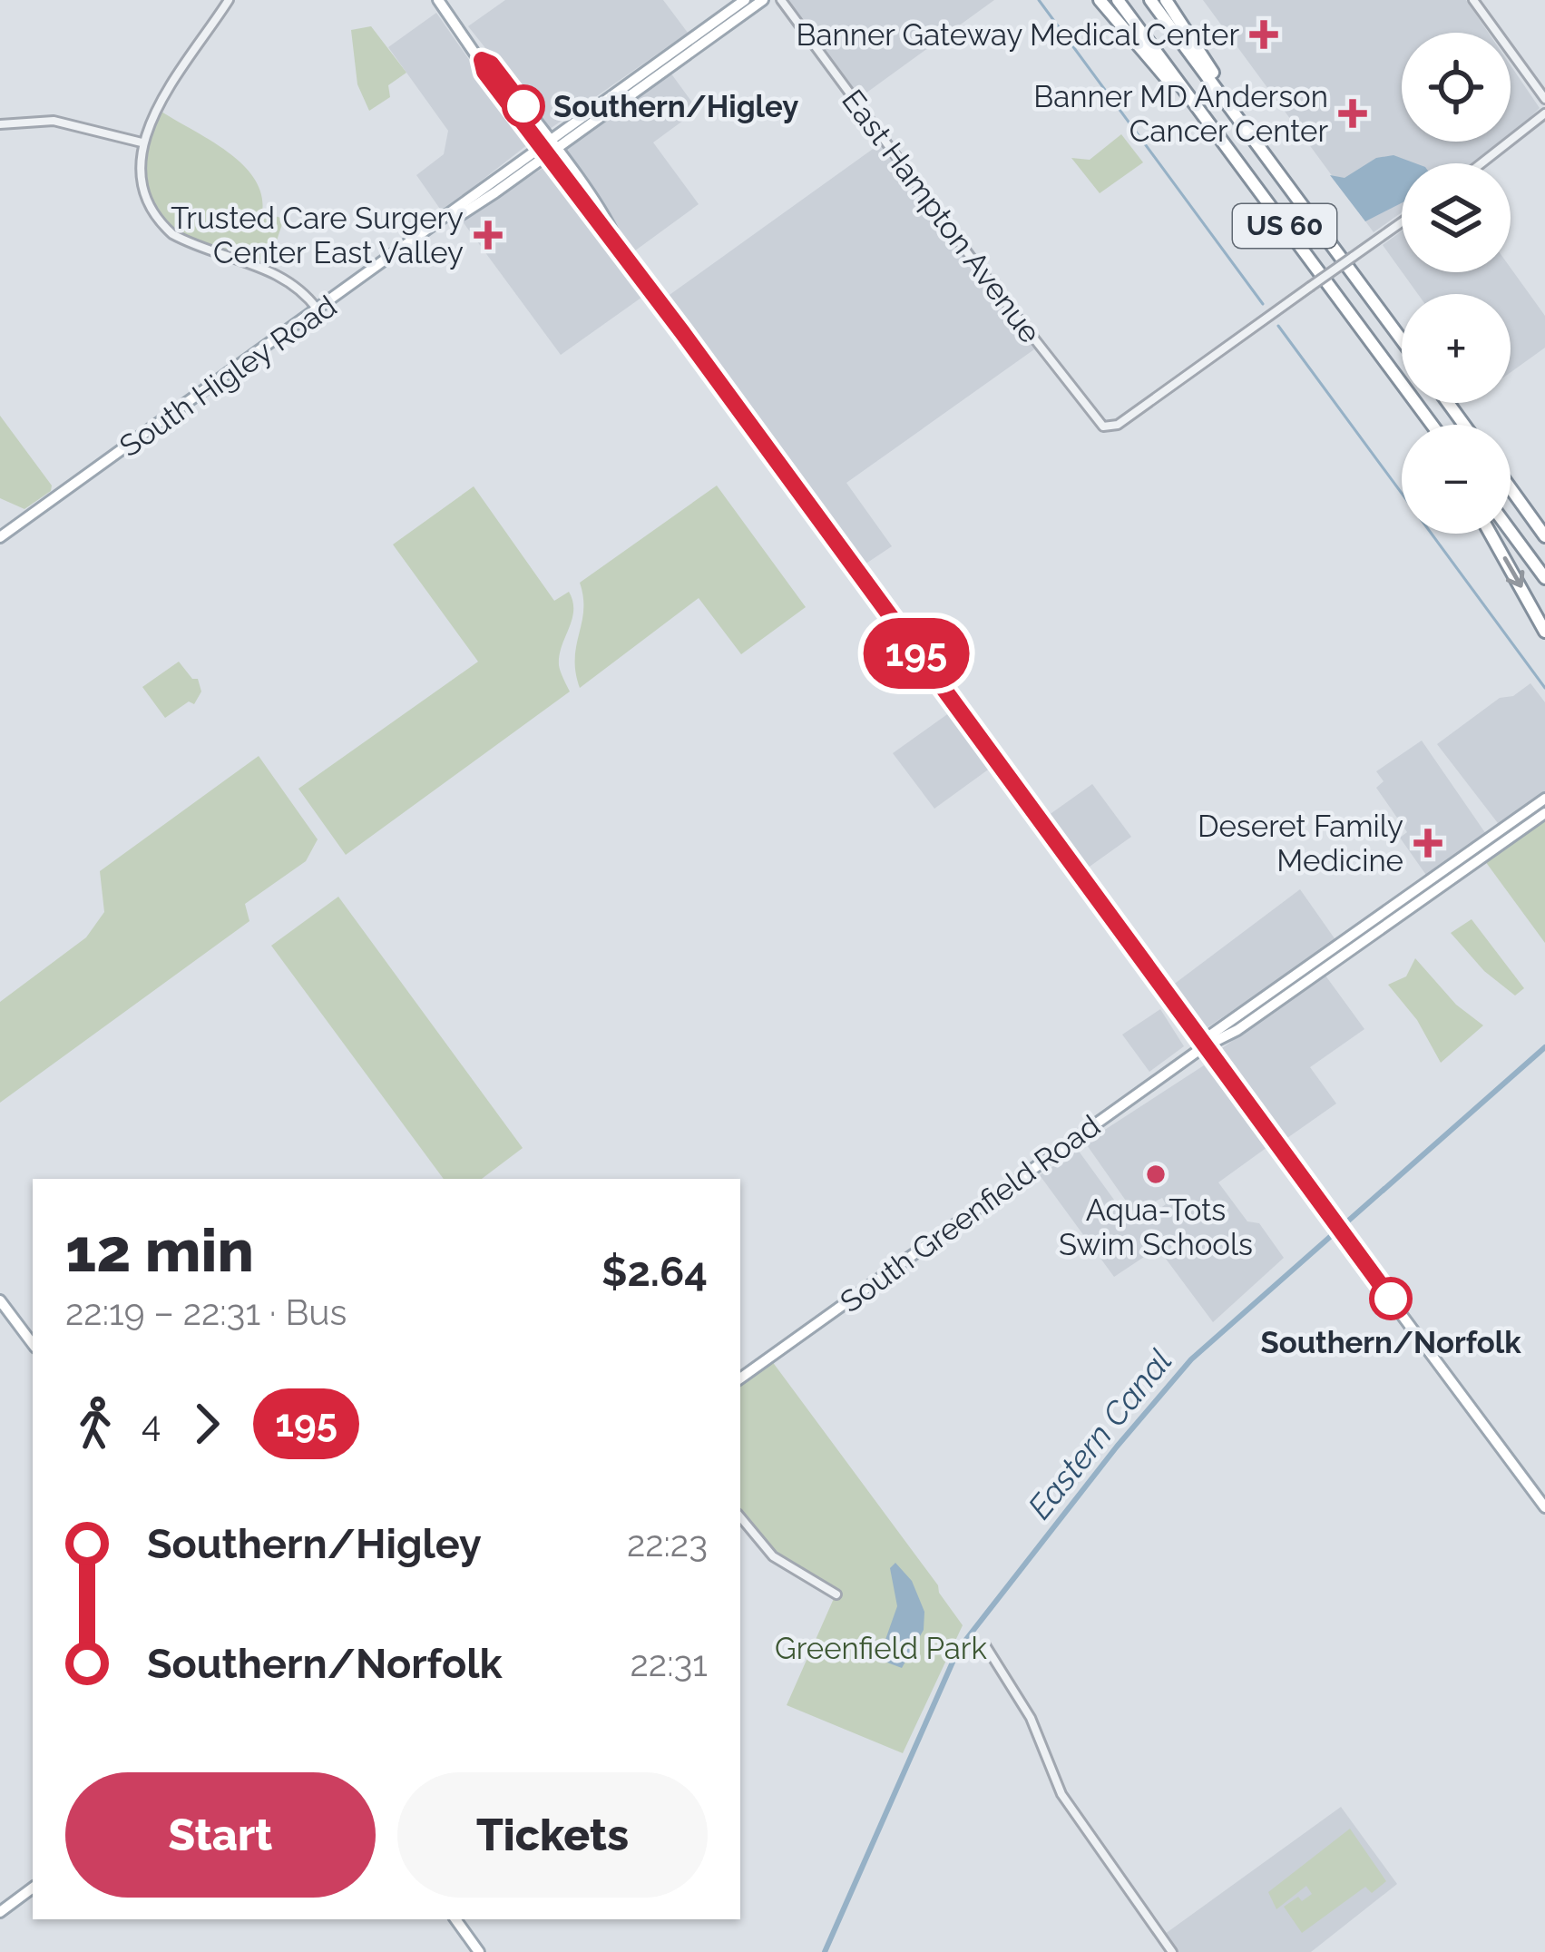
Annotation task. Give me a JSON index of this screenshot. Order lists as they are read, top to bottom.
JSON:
{
  "streets": {
    "highway": ["US 60"],
    "main road": ["South Higley Road", "South Greenfield Road"],
    "street": ["East Hampton Avenue"]
  },
  "water": ["Eastern Canal"],
  "parks": ["Greenfield Park"],
  "places": {
    "health": [
      "Banner Gateway Medical Center",
      "Banner MD Anderson Cancer Center",
      "Trusted Care Surgery Center East Valley",
      "Deseret Family Medicine"
    ],
    "other": ["Southern/Higley", "Aqua-Tots Swim Schools", "Southern/Norfolk"]
  },
  "lines": ["bus line 195"],
  "page": {
    "on_map": "195",
    "map_buttons": ["+", "−"],
    "heading": ["12 min", "22:19 – 22:31 · Bus", "$2.64"],
    "legs": ["4", "195"],
    "list": [
      {
        "name": "Southern/Higley",
        "value": "22:23"
      },
      {
        "name": "Southern/Norfolk",
        "value": "22:31"
      }
    ],
    "buttons": ["Start", "Tickets"]
  }
}
